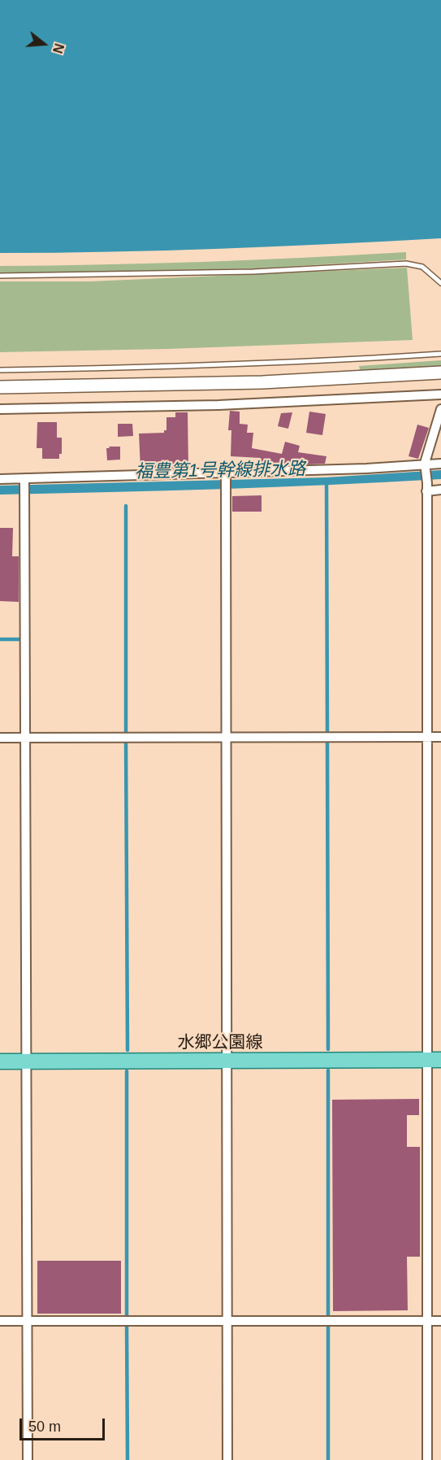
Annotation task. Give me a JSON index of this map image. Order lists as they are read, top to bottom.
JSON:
{
  "streets": {
    "main road": ["水郷公園線"]
  },
  "water": ["福豊第1号幹線排水路"],
  "scale_bar": "50 m",
  "north": "right"
}
